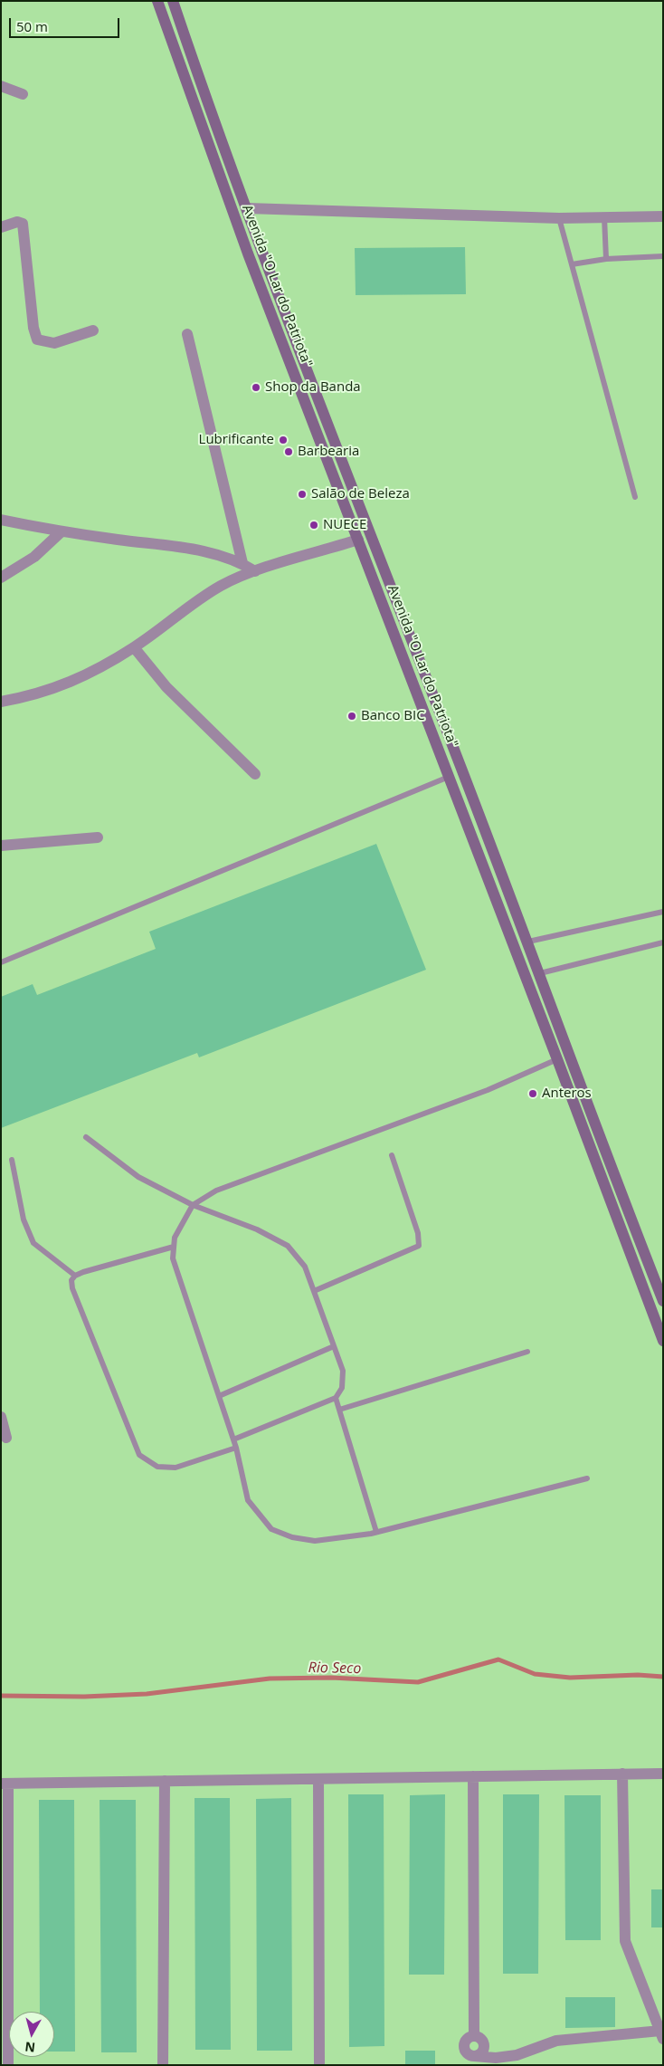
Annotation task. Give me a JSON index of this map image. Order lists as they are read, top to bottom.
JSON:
{
  "streets": {
    "main road": ["Avenida \"O Lar do Patriota\""]
  },
  "water": ["Rio Seco"],
  "places": [
    "Shop da Banda",
    "Lubrificante",
    "Barbearia",
    "Salão de Beleza",
    "NUECE",
    "Banco BIC",
    "Anteros"
  ],
  "scale_bar": "50 m",
  "north": "bottom"
}
